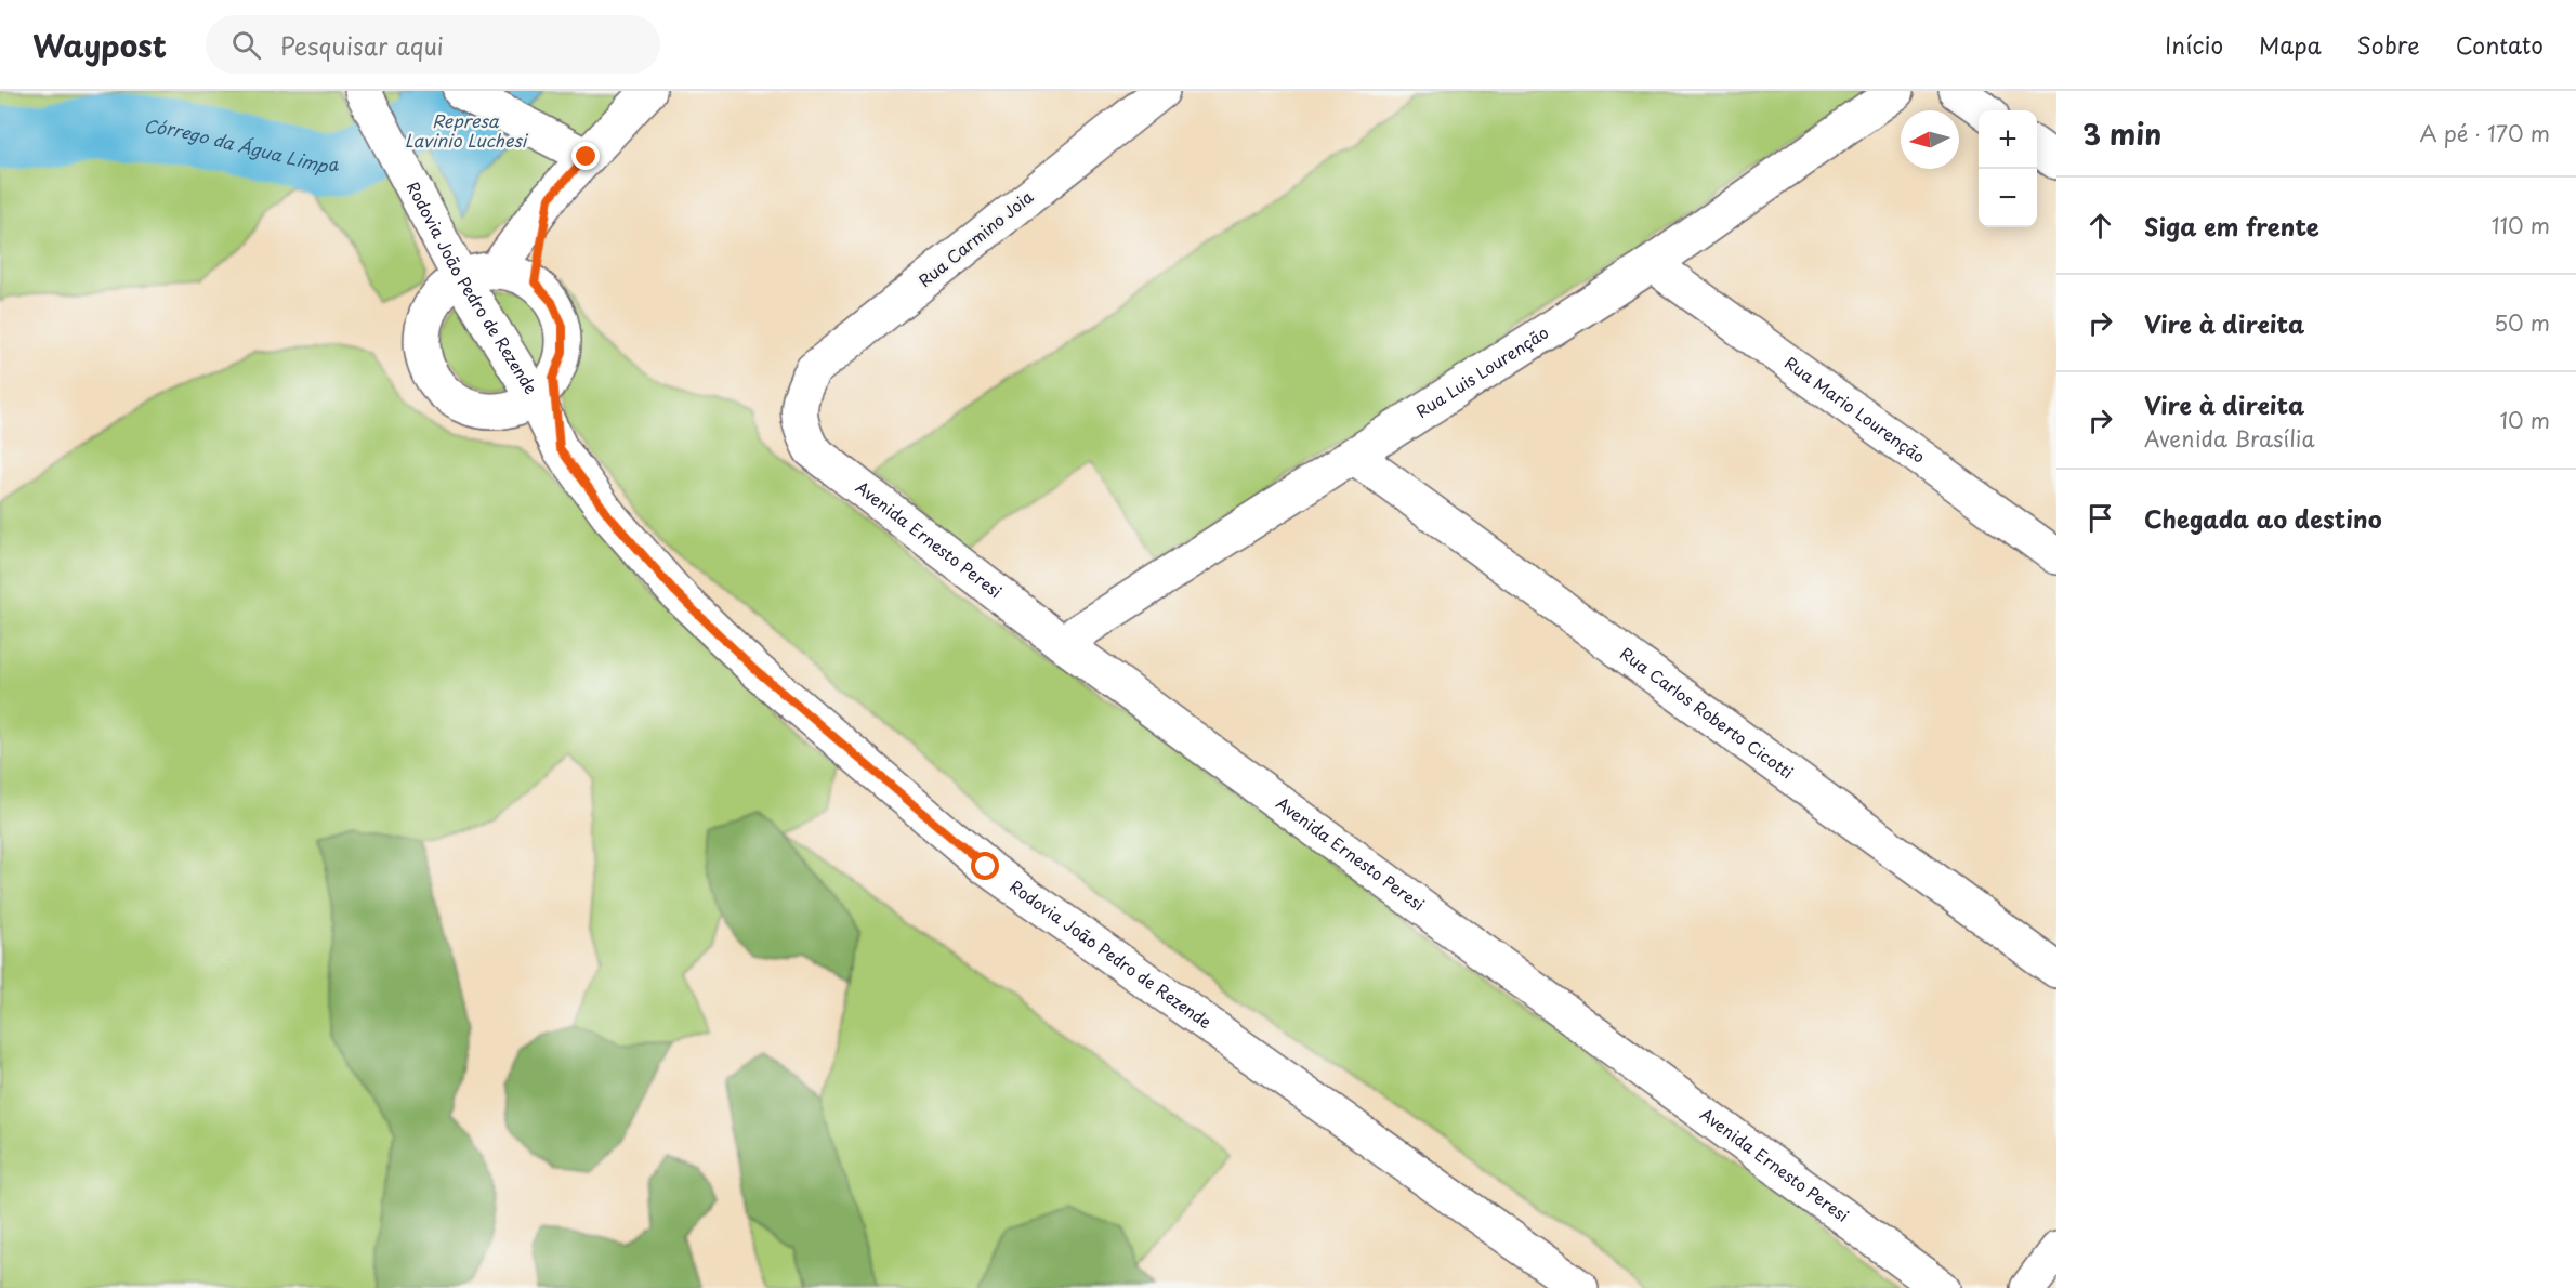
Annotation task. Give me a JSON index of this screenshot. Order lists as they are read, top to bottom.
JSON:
{
  "streets": {
    "street": [
      "Rua Carmino Joia",
      "Rodovia João Pedro de Rezende",
      "Rua Luis Lourenção",
      "Rua Mario Lourenção",
      "Avenida Ernesto Peresi",
      "Rua Carlos Roberto Cicotti"
    ]
  },
  "crossings": [
    ["Rua Carmino Joia", "Avenida Ernesto Peresi"],
    ["Rua Luis Lourenção", "Rua Mario Lourenção"],
    ["Rua Luis Lourenção", "Avenida Ernesto Peresi"],
    ["Rua Luis Lourenção", "Rua Carlos Roberto Cicotti"]
  ],
  "water": ["Represa Lavinio Luchesi", "Córrego da Água Limpa"],
  "north": "left",
  "page": {
    "header": "Waypost",
    "search": "Pesquisar aqui",
    "nav": [
      "Início",
      "Mapa",
      "Sobre",
      "Contato"
    ],
    "heading": ["3 min", "A pé · 170 m"],
    "map_buttons": ["+", "−"],
    "list": [
      ["Siga em frente", "110 m"],
      ["Vire à direita", "50 m"],
      ["Vire à direita", "Avenida Brasília", "10 m"],
      "Chegada ao destino"
    ]
  }
}
